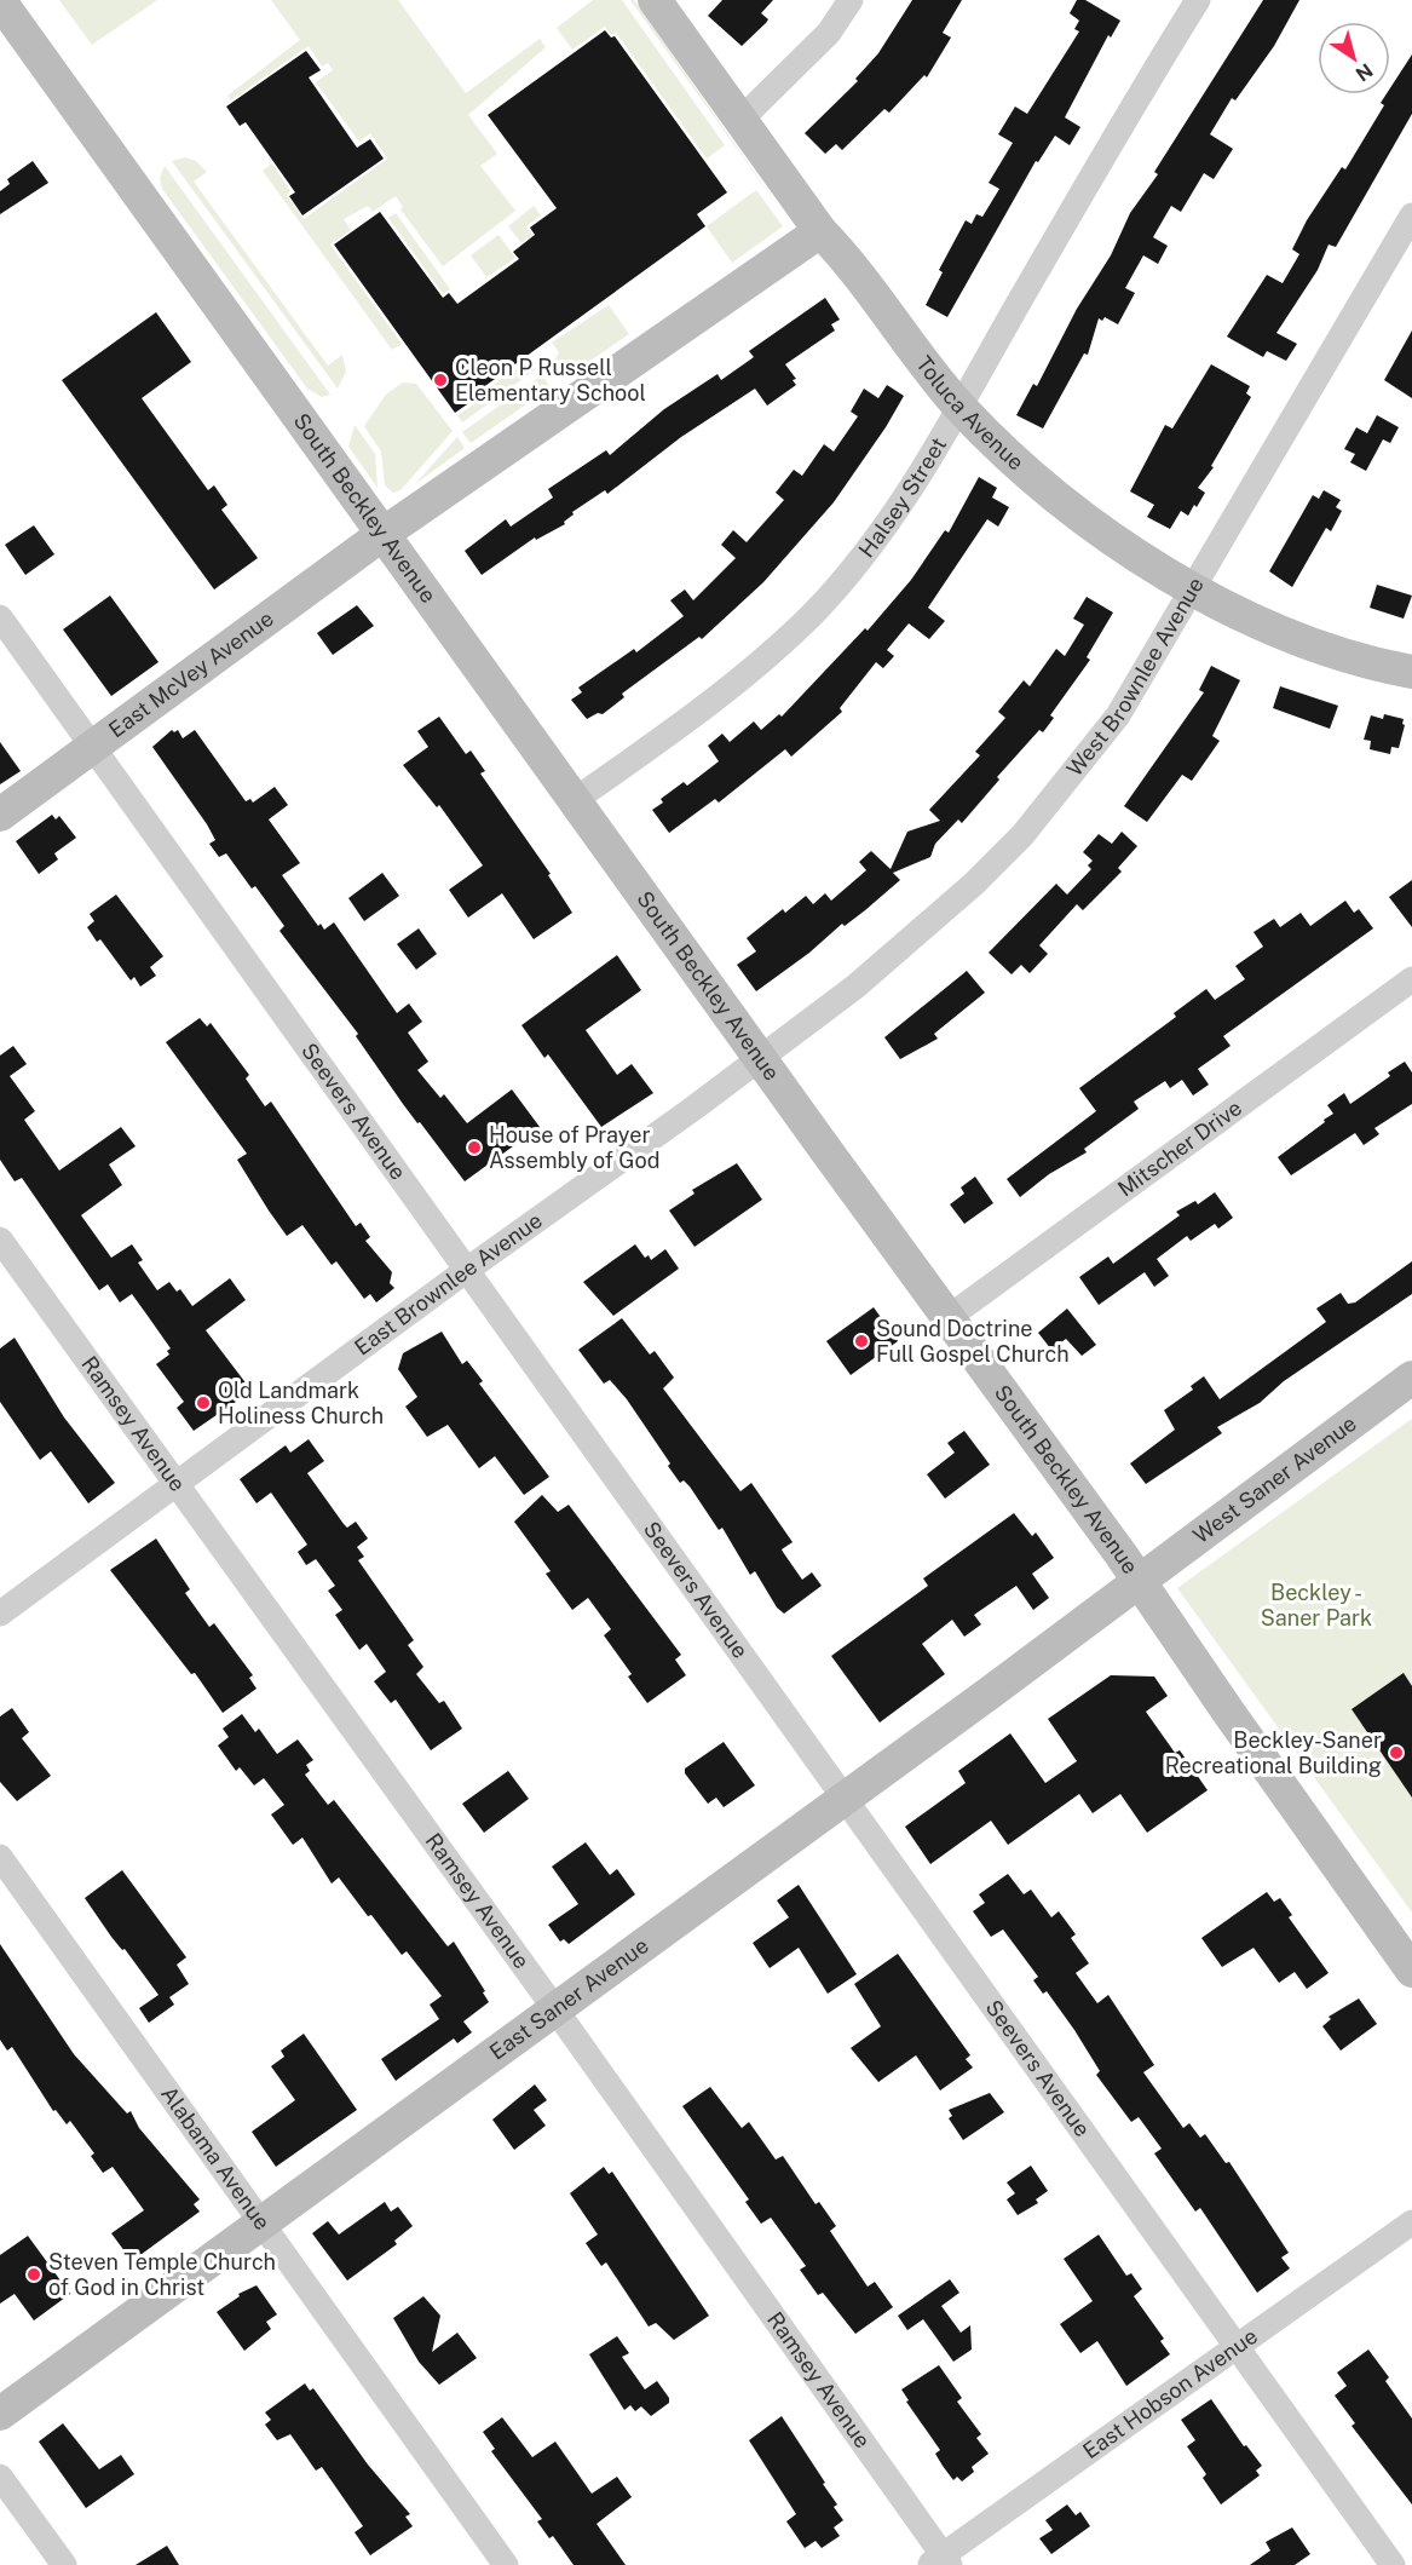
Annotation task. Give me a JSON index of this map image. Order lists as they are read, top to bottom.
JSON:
{
  "streets": {
    "street": [
      "Toluca Avenue",
      "Halsey Street",
      "South Beckley Avenue",
      "East McVey Avenue",
      "West Brownlee Avenue",
      "Seevers Avenue",
      "Mitscher Drive",
      "East Brownlee Avenue",
      "Ramsey Avenue",
      "West Saner Avenue",
      "East Saner Avenue",
      "Alabama Avenue",
      "East Hobson Avenue"
    ]
  },
  "crossings": [
    ["Toluca Avenue", "Halsey Street"],
    ["Toluca Avenue", "East McVey Avenue"],
    ["Toluca Avenue", "West Brownlee Avenue"],
    ["Halsey Street", "South Beckley Avenue"],
    ["South Beckley Avenue", "East McVey Avenue"],
    ["South Beckley Avenue", "West Brownlee Avenue"],
    ["South Beckley Avenue", "Mitscher Drive"],
    ["South Beckley Avenue", "East Brownlee Avenue"],
    ["South Beckley Avenue", "West Saner Avenue"],
    ["South Beckley Avenue", "East Saner Avenue"],
    ["East McVey Avenue", "Seevers Avenue"],
    ["West Brownlee Avenue", "East Brownlee Avenue"],
    ["Seevers Avenue", "East Brownlee Avenue"],
    ["Seevers Avenue", "East Saner Avenue"],
    ["Seevers Avenue", "East Hobson Avenue"],
    ["East Brownlee Avenue", "Ramsey Avenue"],
    ["Ramsey Avenue", "East Saner Avenue"],
    ["Ramsey Avenue", "East Hobson Avenue"],
    ["West Saner Avenue", "East Saner Avenue"],
    ["East Saner Avenue", "Alabama Avenue"]
  ],
  "parks": ["Beckley - Saner Park"],
  "places": [
    "Cleon P Russell Elementary School",
    "House of Prayer Assembly of God",
    "Sound Doctrine Full Gospel Church",
    "Old Landmark Holiness Church",
    "Beckley-Saner Recreational Building",
    "Steven Temple Church of God in Christ"
  ],
  "north": "bottom right"
}
